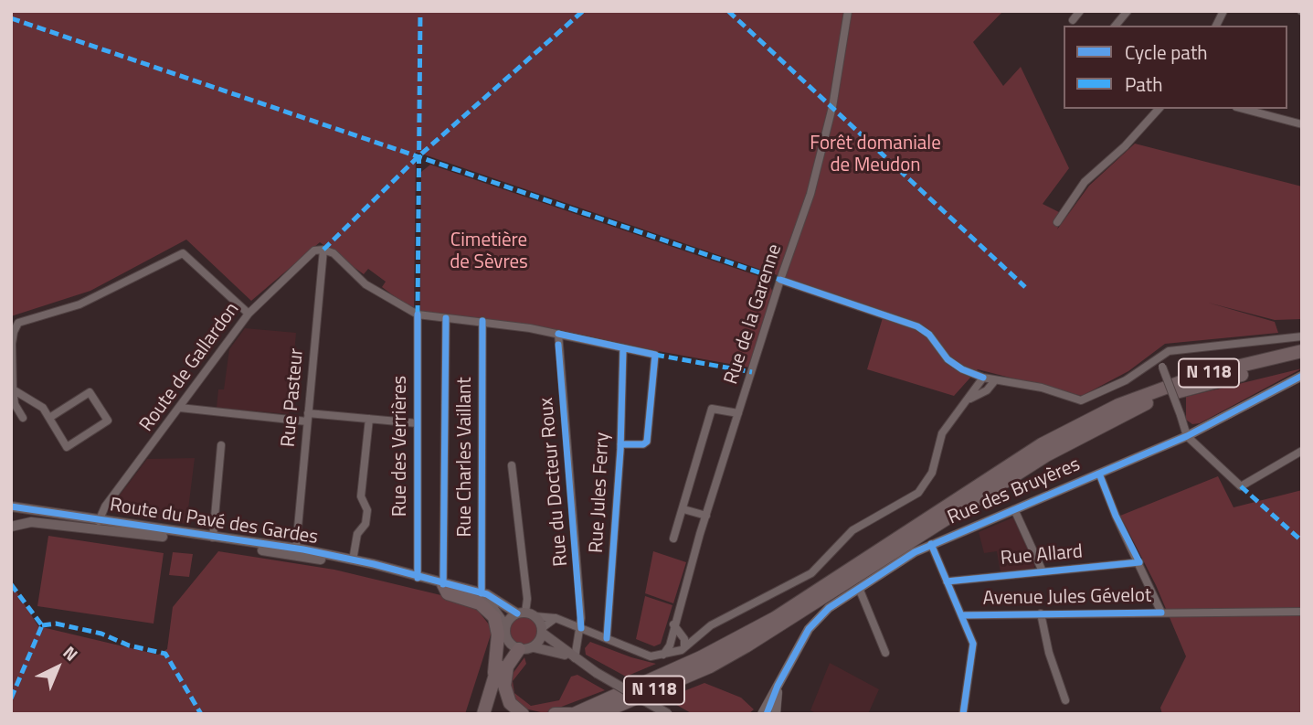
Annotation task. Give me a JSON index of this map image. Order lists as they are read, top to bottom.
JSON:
{
  "streets": {
    "highway": ["N 118"],
    "main road": ["Route du Pavé des Gardes"],
    "street": [
      "Rue de la Garenne",
      "Route de Gallardon",
      "Rue Pasteur",
      "Rue des Verrières",
      "Rue Charles Vaillant",
      "Rue du Docteur Roux",
      "Rue des Bruyères",
      "Rue Jules Ferry",
      "Rue Allard",
      "Avenue Jules Gévelot"
    ]
  },
  "crossings": [
    ["Route de Gallardon", "Rue Pasteur"],
    ["Route de Gallardon", "Route du Pavé des Gardes"],
    ["Rue Pasteur", "Route du Pavé des Gardes"],
    ["Rue des Verrières", "Route du Pavé des Gardes"],
    ["Rue Charles Vaillant", "Route du Pavé des Gardes"]
  ],
  "parks": ["Forêt domaniale de Meudon", "Cimetière de Sèvres"],
  "legend": ["Cycle path", "Path"],
  "north": "top right"
}
